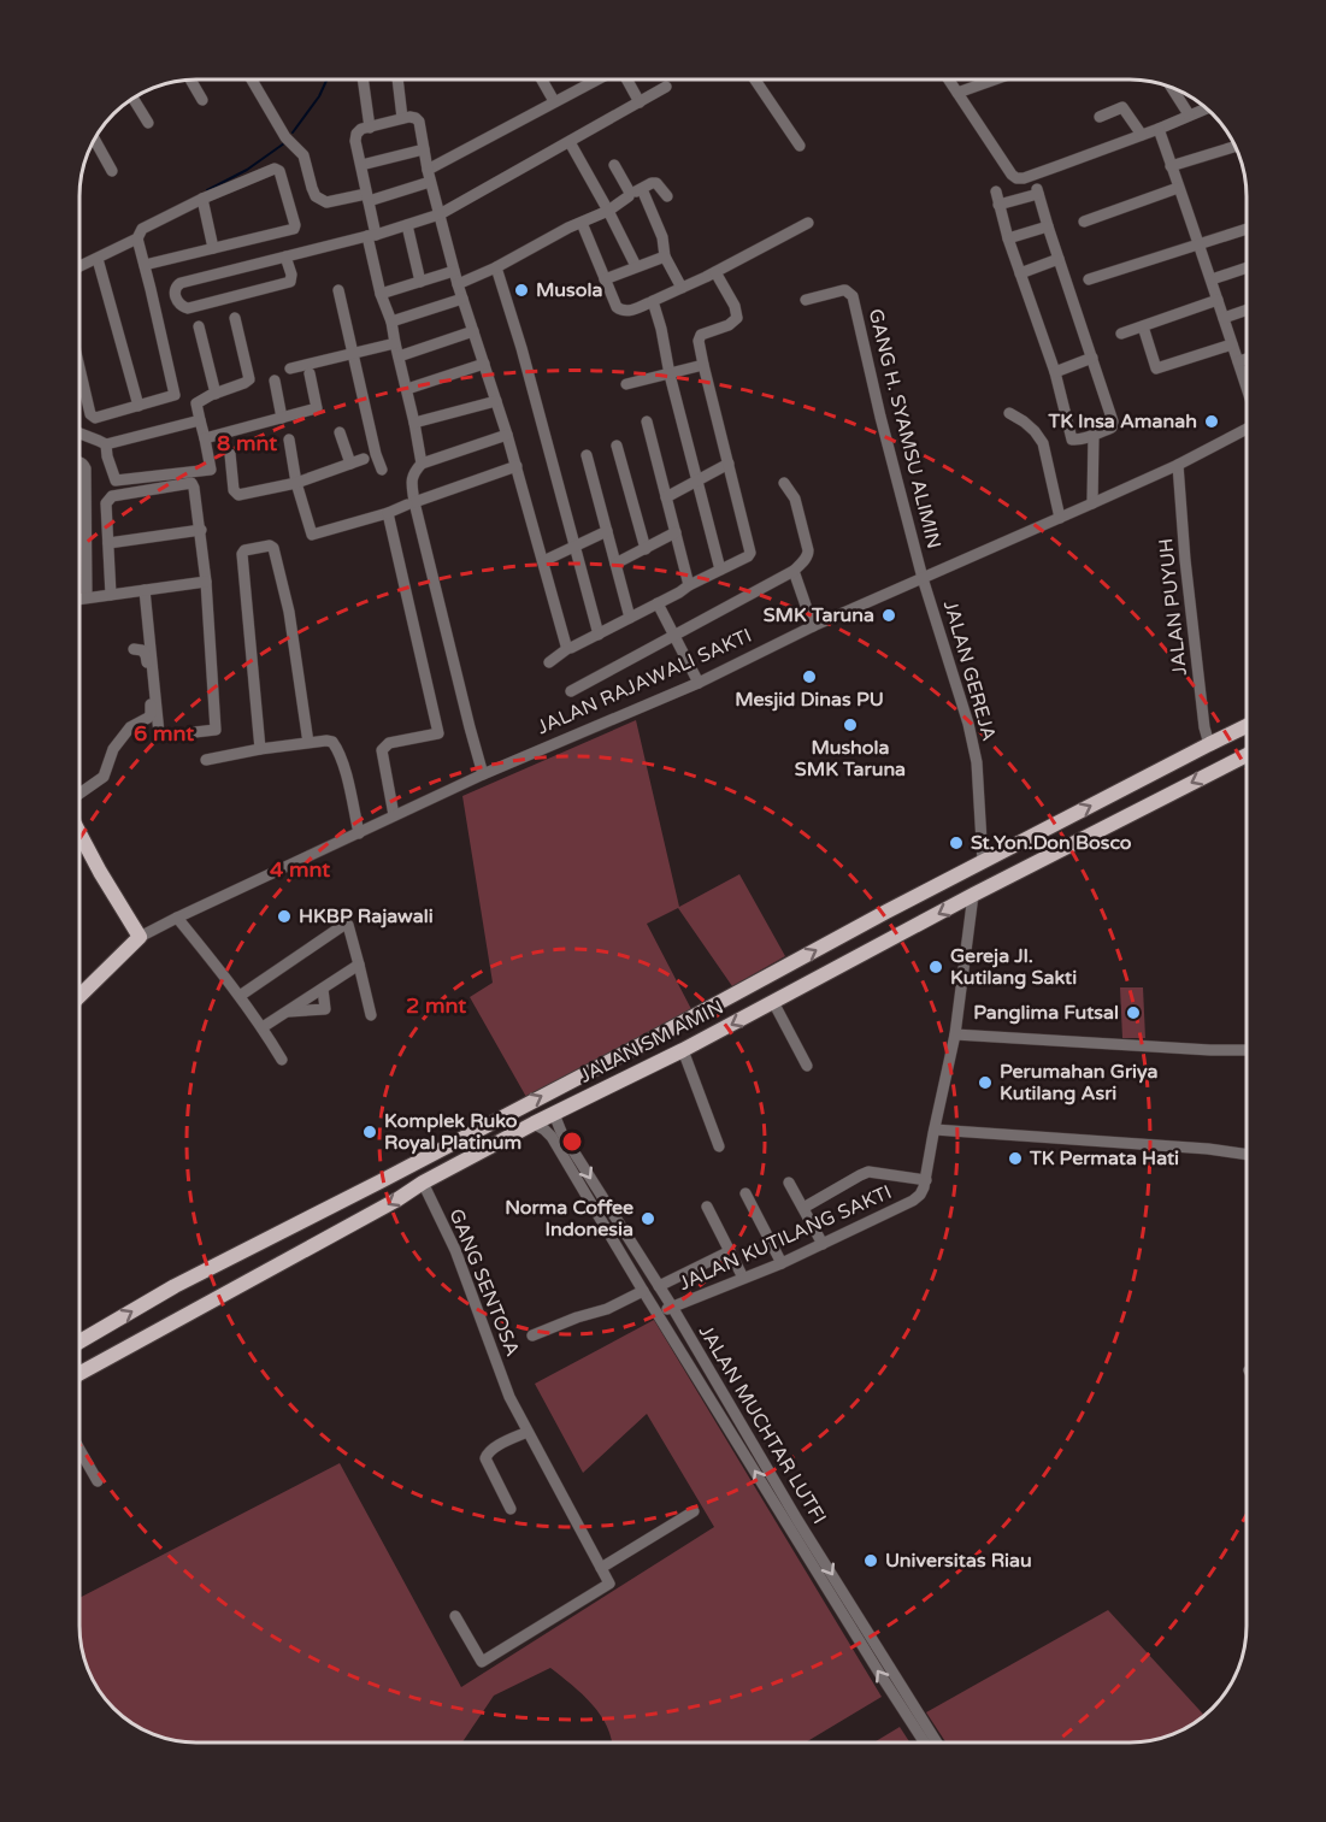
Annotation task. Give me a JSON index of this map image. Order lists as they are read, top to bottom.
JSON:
{
  "streets": {
    "main road": ["JALAN RAJAWALI SAKTI", "JALAN SM AMIN"],
    "street": [
      "GANG H. SYAMSU ALIMIN",
      "JALAN PUYUH",
      "JALAN GEREJA",
      "JALAN KUTILANG SAKTI",
      "GANG SENTOSA",
      "JALAN MUCHTAR LUTFI"
    ]
  },
  "crossings": [
    ["GANG H. SYAMSU ALIMIN", "JALAN GEREJA"],
    ["GANG H. SYAMSU ALIMIN", "JALAN RAJAWALI SAKTI"],
    ["JALAN PUYUH", "JALAN RAJAWALI SAKTI"],
    ["JALAN PUYUH", "JALAN SM AMIN"],
    ["JALAN GEREJA", "JALAN RAJAWALI SAKTI"],
    ["JALAN GEREJA", "JALAN SM AMIN"],
    ["JALAN SM AMIN", "GANG SENTOSA"],
    ["JALAN SM AMIN", "JALAN MUCHTAR LUTFI"],
    ["JALAN KUTILANG SAKTI", "JALAN MUCHTAR LUTFI"]
  ],
  "places": [
    "Musola",
    "TK Insa Amanah",
    "SMK Taruna",
    "Mesjid Dinas PU",
    "Mushola SMK Taruna",
    "St.Yon.Don Bosco",
    "HKBP Rajawali",
    "Gereja Jl. Kutilang Sakti",
    "Panglima Futsal",
    "Perumahan Griya Kutilang Asri",
    "Komplek Ruko Royal Platinum",
    "TK Permata Hati",
    "Norma Coffee Indonesia",
    "Universitas Riau"
  ],
  "rings": [
    "8 mnt",
    "6 mnt",
    "4 mnt",
    "2 mnt"
  ]
}
